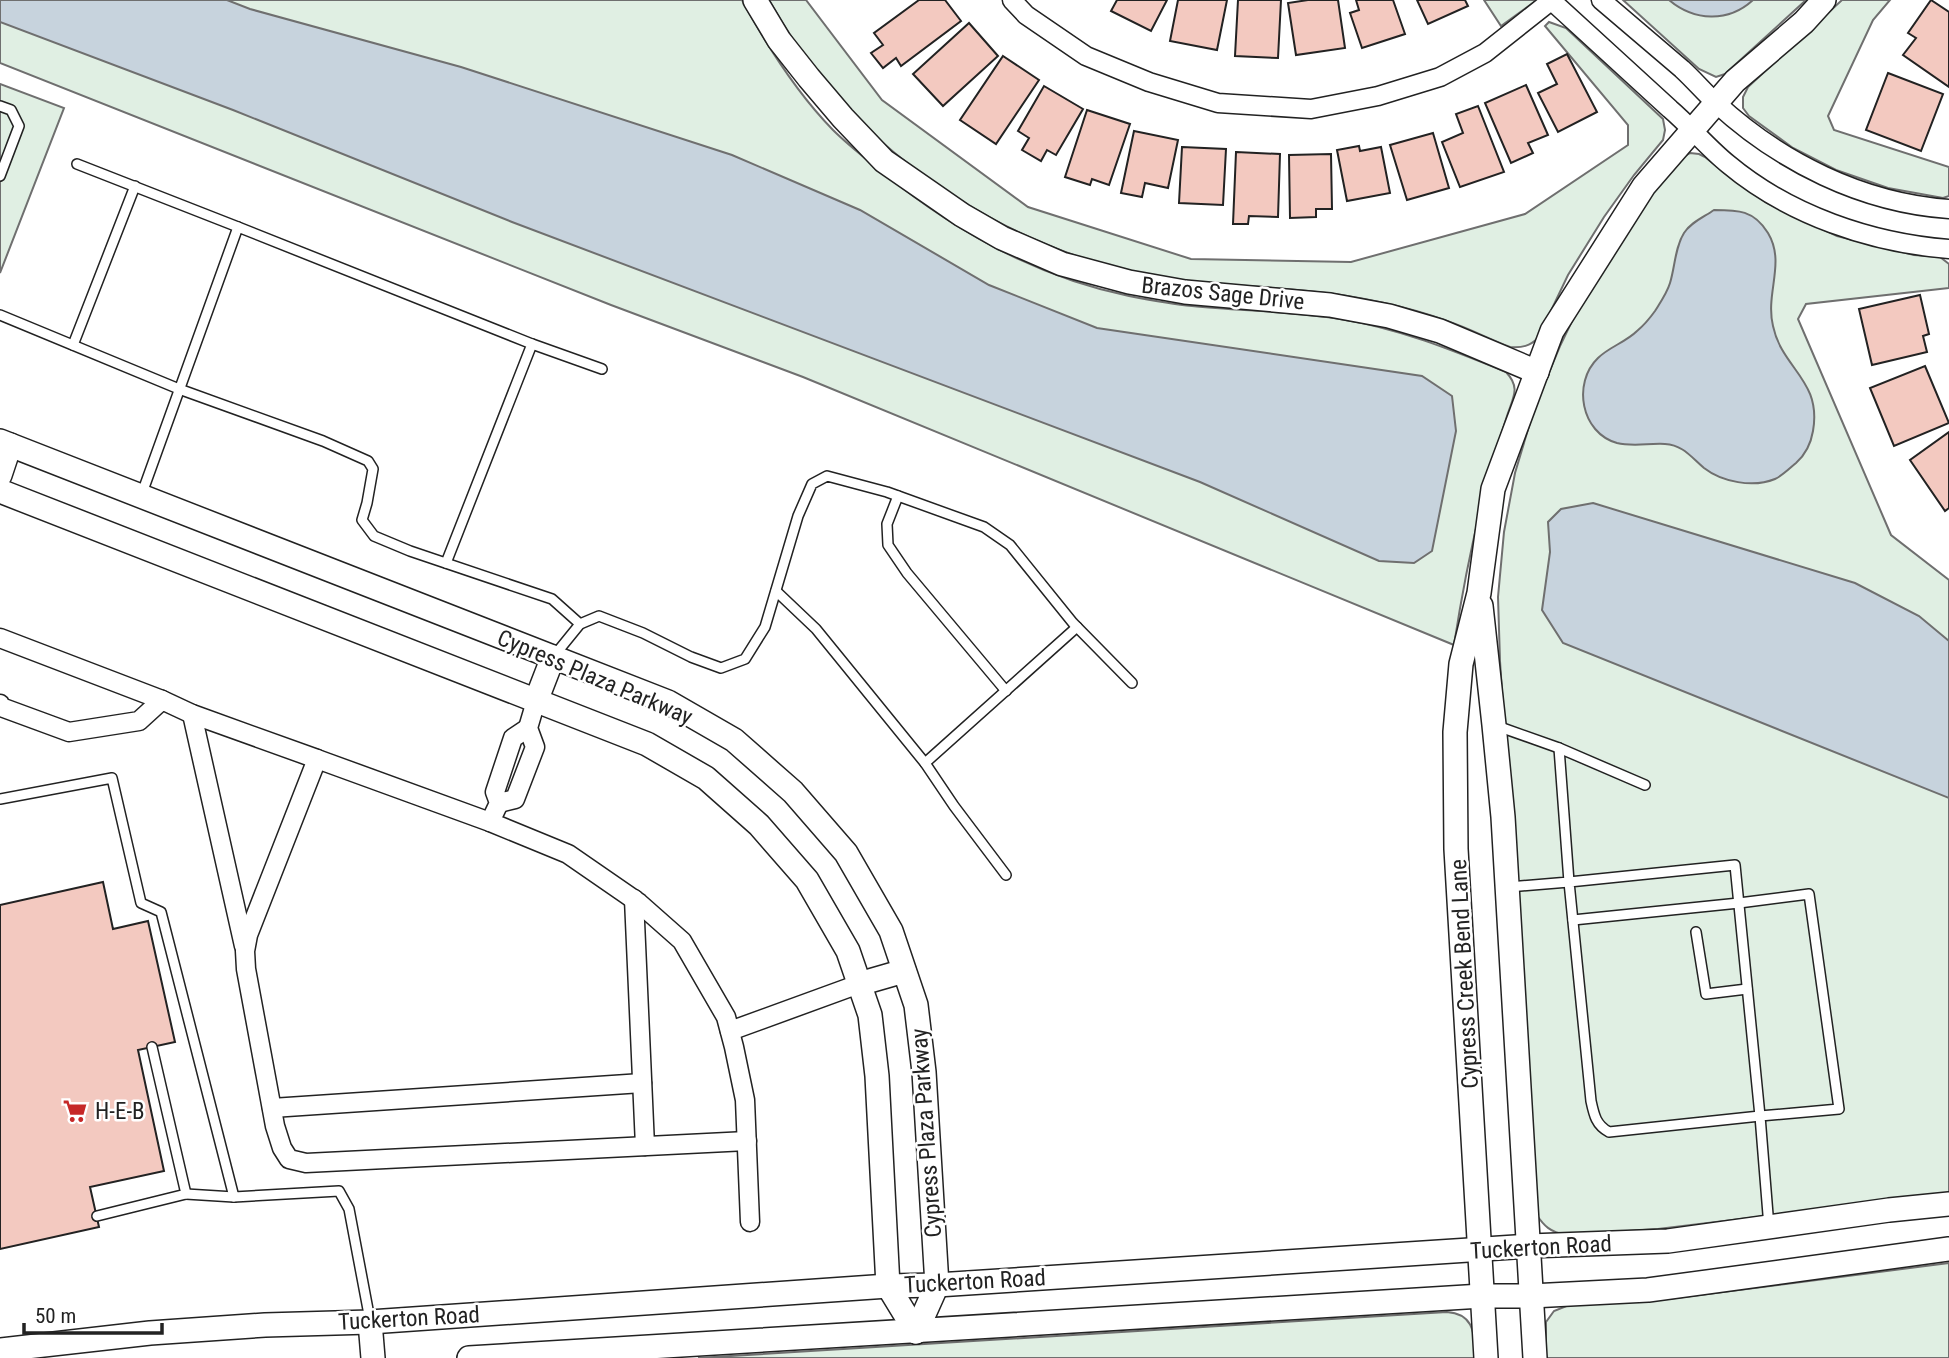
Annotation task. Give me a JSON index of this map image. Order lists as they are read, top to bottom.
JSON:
{
  "streets": {
    "street": [
      "Brazos Sage Drive",
      "Cypress Plaza Parkway",
      "Cypress Creek Bend Lane",
      "Tuckerton Road"
    ]
  },
  "crossings": [
    ["Brazos Sage Drive", "Cypress Creek Bend Lane"],
    ["Cypress Plaza Parkway", "Tuckerton Road"],
    ["Cypress Creek Bend Lane", "Tuckerton Road"]
  ],
  "places": {
    "supermarket": ["H-E-B"]
  },
  "scale_bar": "50 m"
}
